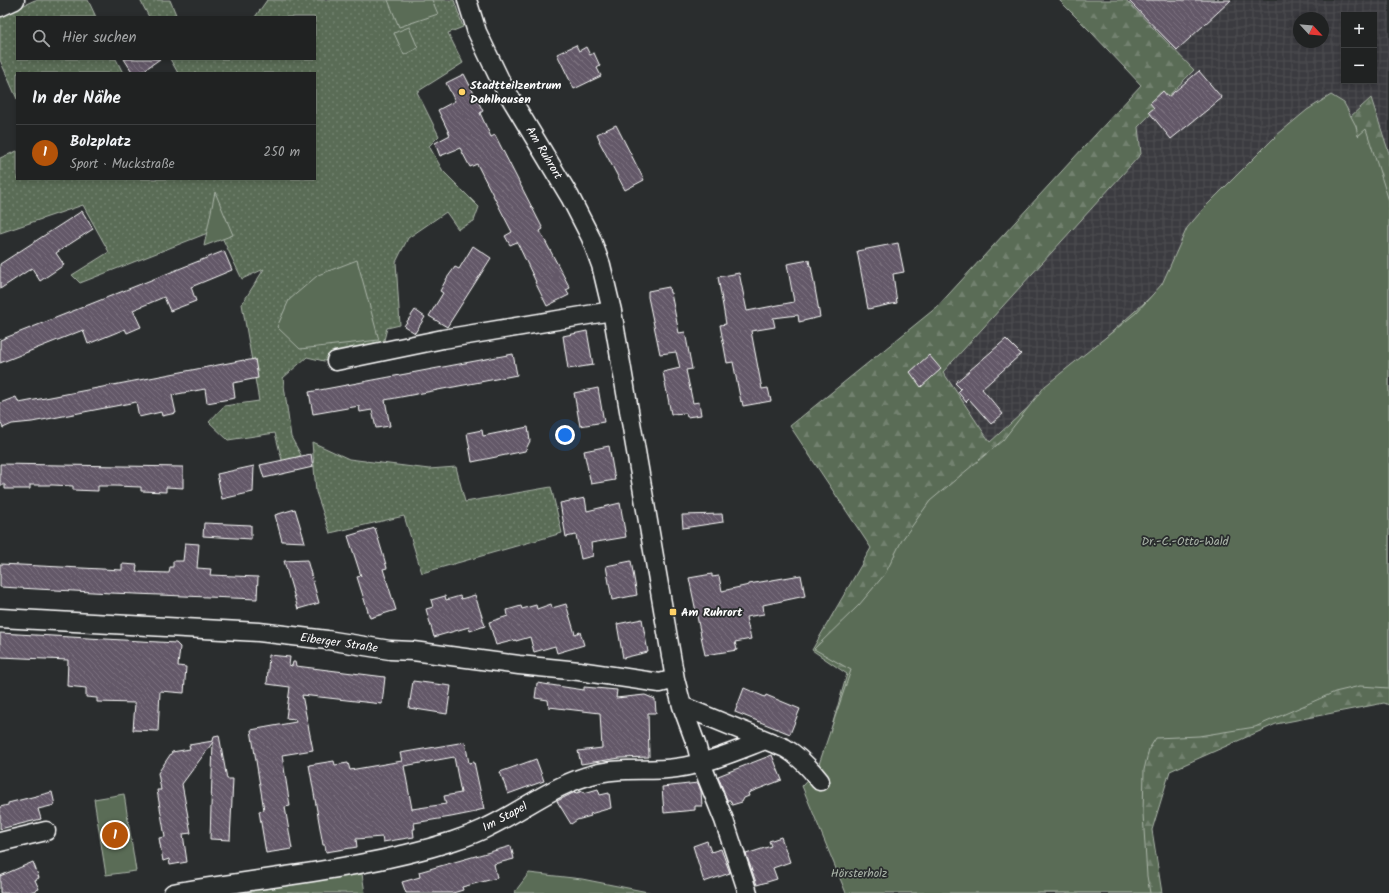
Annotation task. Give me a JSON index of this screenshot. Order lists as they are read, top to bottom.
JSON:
{
  "streets": {
    "street": ["Am Ruhrort", "Eiberger Straße", "Im Stapel"]
  },
  "crossings": [
    ["Am Ruhrort", "Eiberger Straße"],
    ["Am Ruhrort", "Im Stapel"]
  ],
  "parks": ["Dr.-C.-Otto-Wald", "Hörsterholz"],
  "places": {
    "other": ["Stadtteilzentrum Dahlhausen"],
    "transit": ["Am Ruhrort"]
  },
  "north": "bottom right",
  "page": {
    "map_buttons": ["+", "−"],
    "search": "Hier suchen",
    "heading": "In der Nähe",
    "list": [
      {
        "mark": "1",
        "name": "Bolzplatz",
        "note": "Sport · Muckstraße",
        "value": "250 m"
      }
    ],
    "pins": "1"
  }
}
